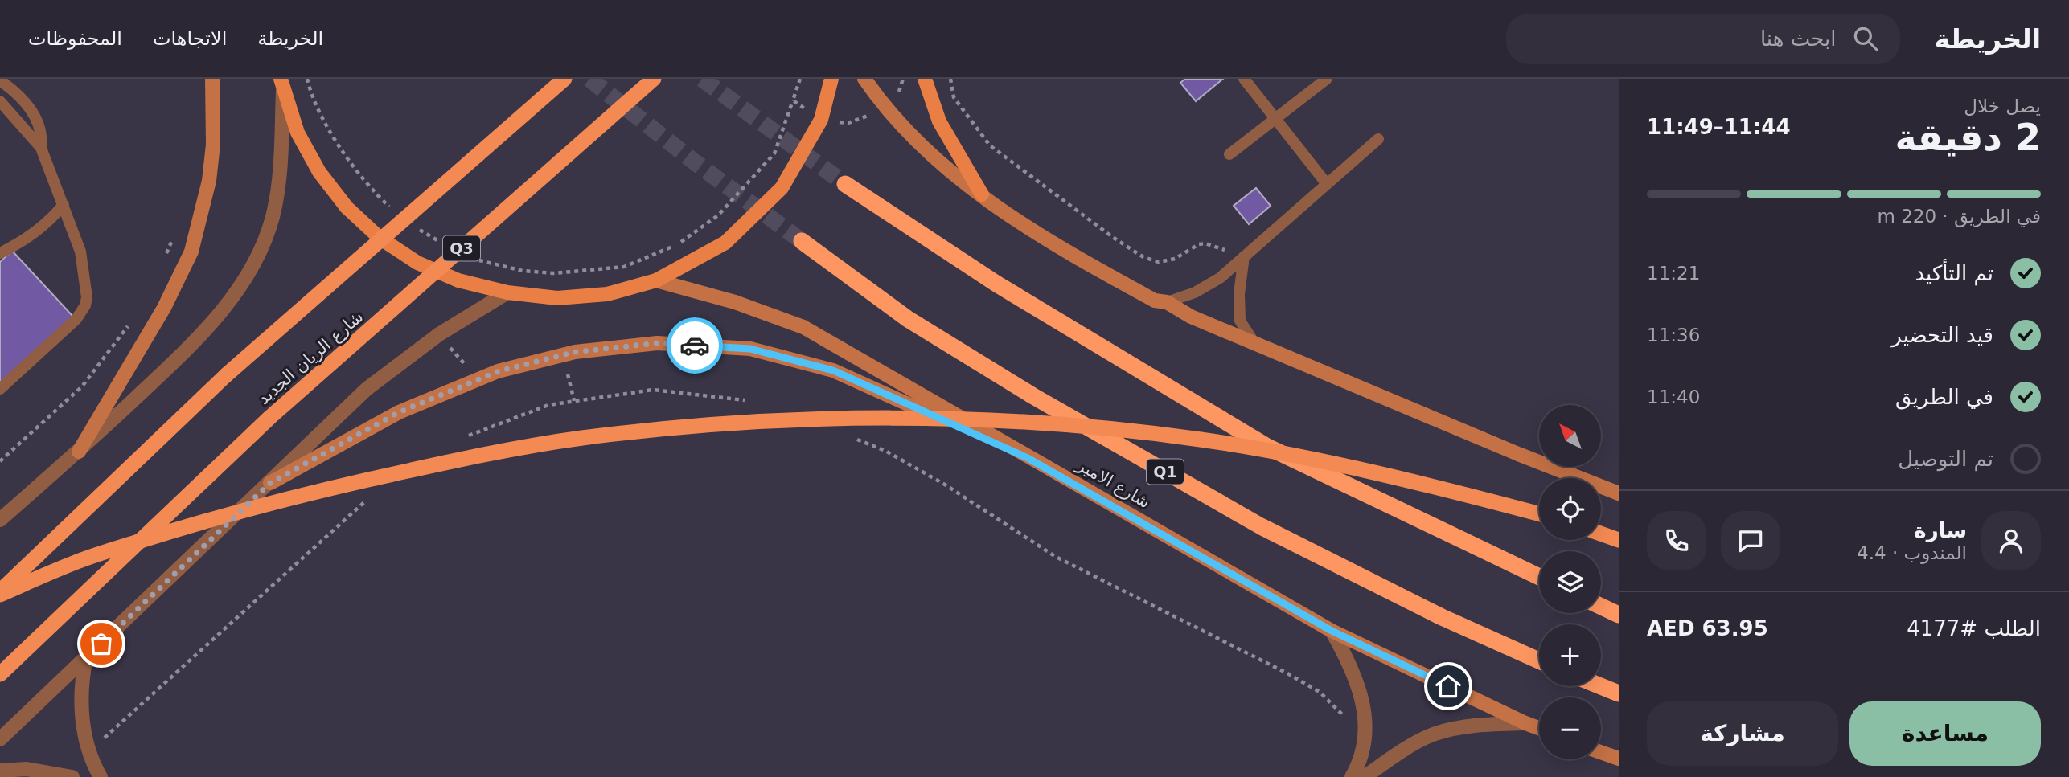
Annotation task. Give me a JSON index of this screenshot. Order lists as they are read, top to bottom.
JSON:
{
  "streets": {
    "highway": ["Q3", "شارع الريان الجديد", "Q1"],
    "main road": ["شارع الامير"]
  },
  "north": "top left",
  "page": {
    "header": "الخريطة",
    "search": "ابحث هنا",
    "nav": ["الخريطة", "الاتجاهات", "المحفوظات"],
    "heading": ["2 دقيقة", "يصل خلال", "11:44–11:49"],
    "panel": [
      "سارة",
      "المندوب · 4.4",
      "الطلب #4177",
      "AED 63.95"
    ],
    "bar": "في الطريق · 220 m",
    "list": [
      ["تم التأكيد", "11:21"],
      ["قيد التحضير", "11:36"],
      ["في الطريق", "11:40"],
      "تم التوصيل"
    ],
    "map_buttons": ["+", "−"],
    "buttons": ["مساعدة", "مشاركة"]
  }
}
